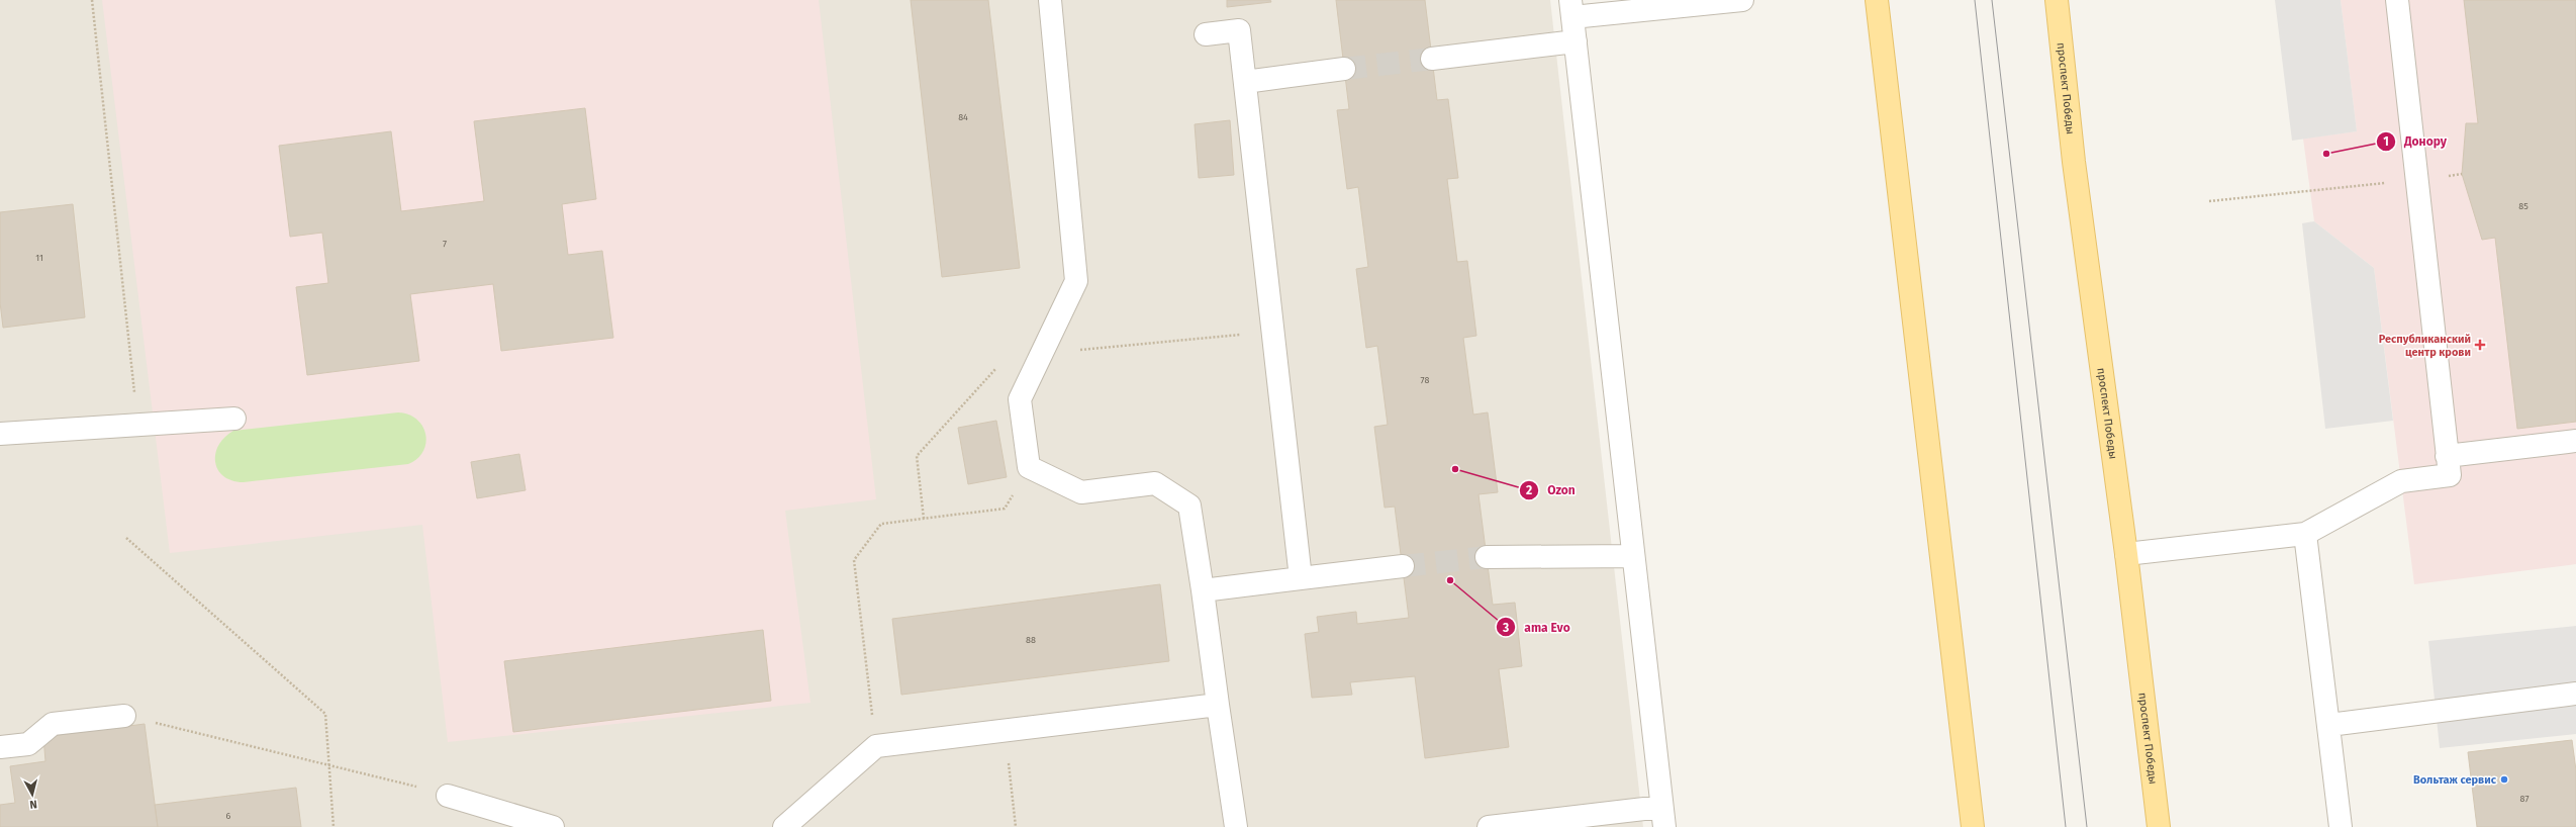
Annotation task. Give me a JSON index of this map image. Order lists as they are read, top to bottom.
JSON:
{
  "streets": {
    "main road": ["проспект Победы"]
  },
  "places": {
    "other": [
      "Донору",
      "Ozon",
      "ama Evo",
      "Вольтаж сервис"
    ],
    "health": ["Республиканский центр крови"]
  },
  "house_numbers": [
    "84",
    "85",
    "7",
    "11",
    "78",
    "88",
    "87",
    "6"
  ],
  "north": "bottom"
}
